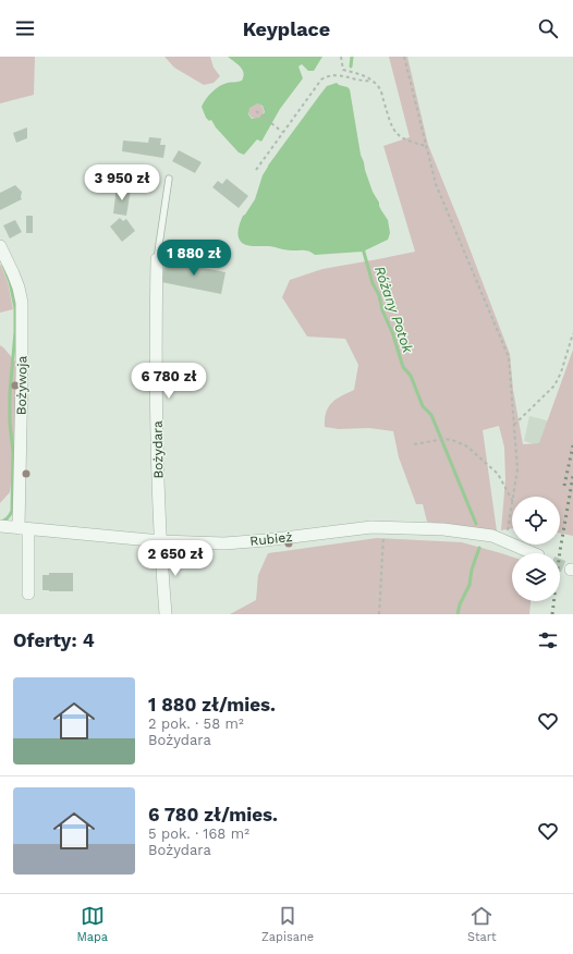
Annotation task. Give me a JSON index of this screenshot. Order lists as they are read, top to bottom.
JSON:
{
  "streets": {
    "street": ["Bożywoja", "Bożydara", "Rubież"]
  },
  "crossings": [
    ["Bożywoja", "Rubież"],
    ["Bożydara", "Rubież"]
  ],
  "water": ["Różany Potok"],
  "page": {
    "header": "Keyplace",
    "price": [
      "3 950 zł",
      "1 880 zł",
      "6 780 zł",
      "2 650 zł"
    ],
    "heading": "Oferty: 4",
    "list": [
      {
        "name": "1 880 zł/mies.",
        "note": "2 pok. · 58 m² · Bożydara"
      },
      {
        "name": "6 780 zł/mies.",
        "note": "5 pok. · 168 m² · Bożydara"
      }
    ],
    "tabs": ["Mapa", "Zapisane", "Start"]
  }
}
